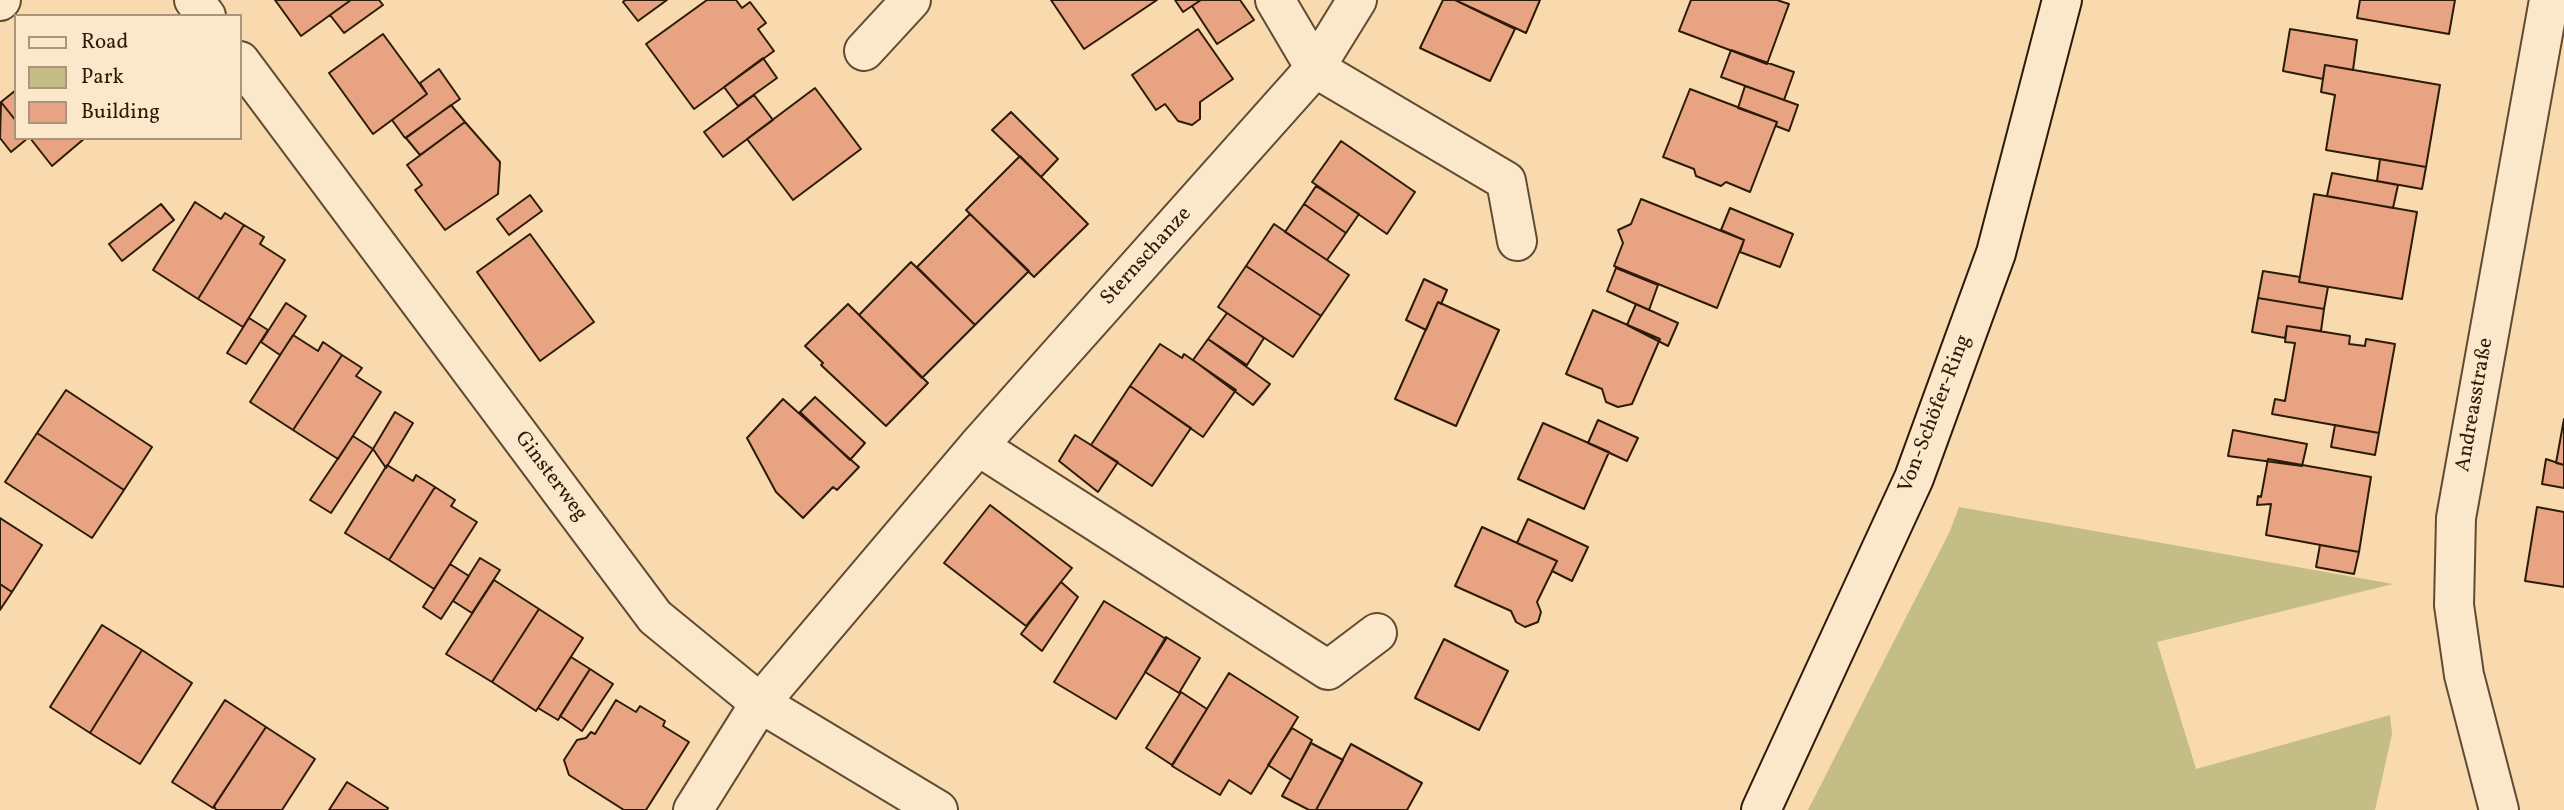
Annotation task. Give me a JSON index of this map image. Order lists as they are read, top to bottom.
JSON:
{
  "streets": {
    "street": [
      "Sternschanze",
      "Andreasstraße",
      "Von-Schöfer-Ring",
      "Ginsterweg"
    ]
  },
  "crossings": [
    ["Sternschanze", "Ginsterweg"]
  ],
  "legend": ["Road", "Park", "Building"]
}
